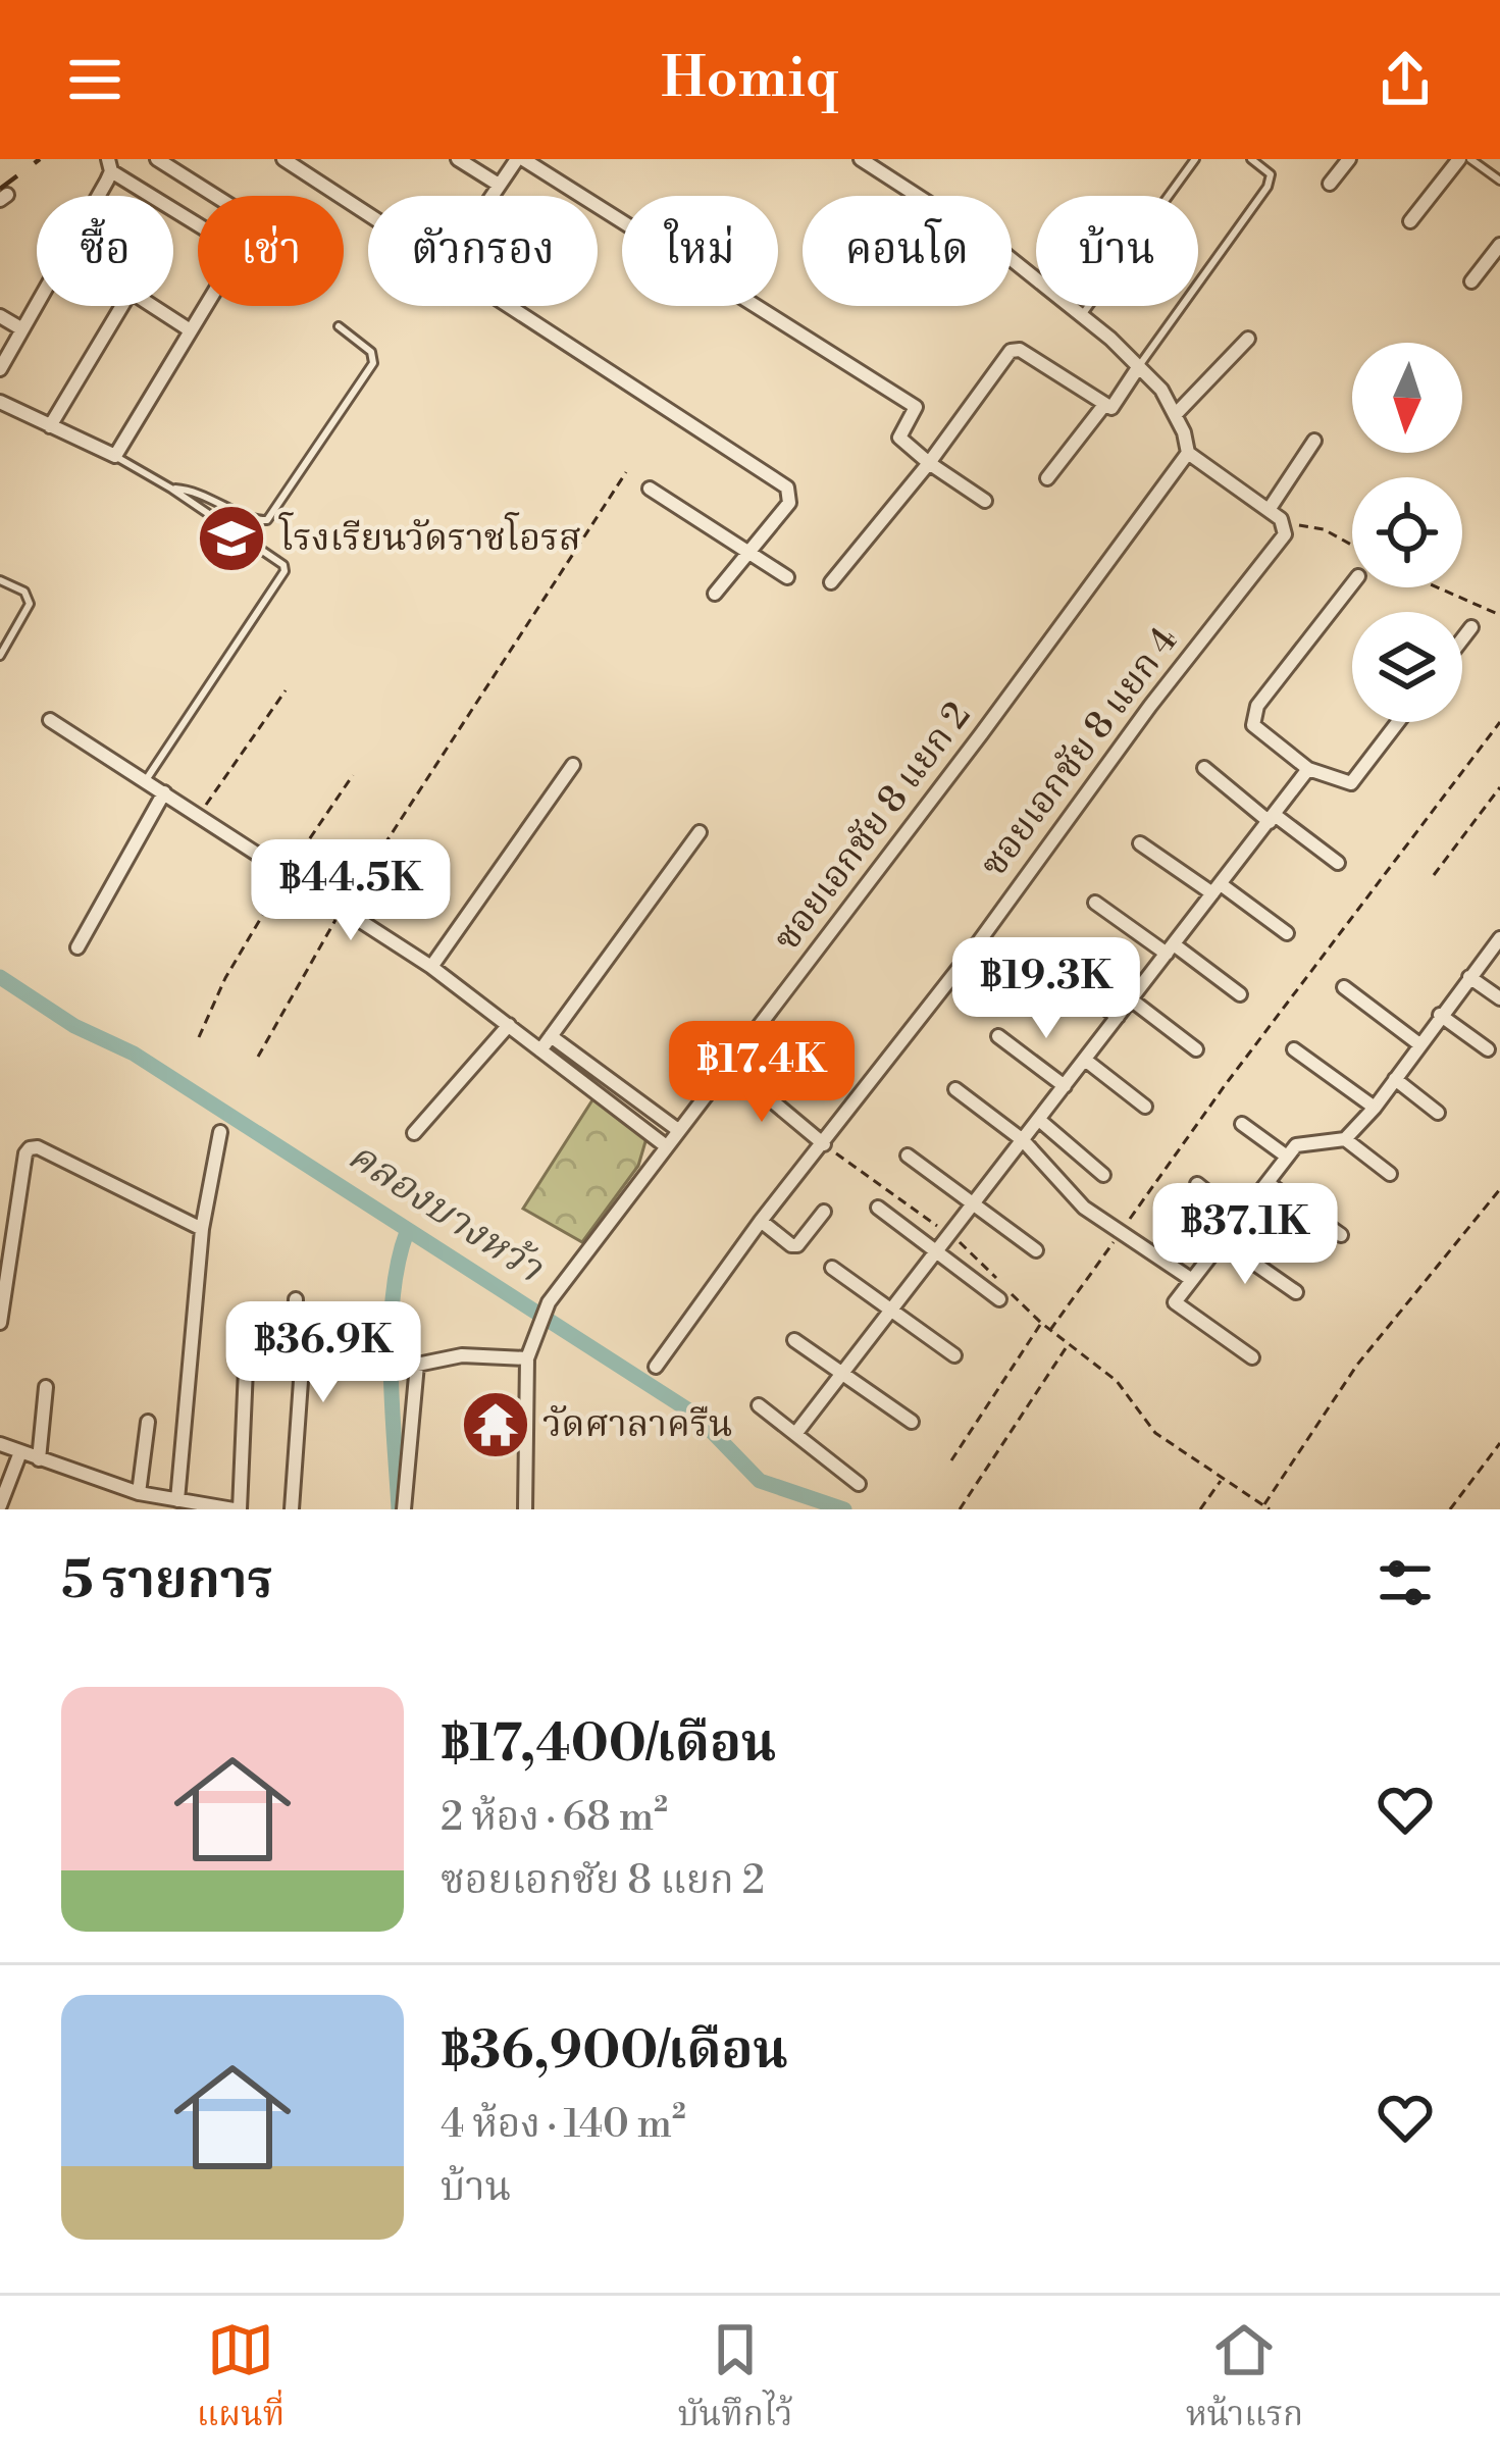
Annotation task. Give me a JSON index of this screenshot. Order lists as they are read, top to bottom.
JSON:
{
  "streets": {
    "street": ["ซอยเอกชัย 8 แยก 4", "ซอยเอกชัย 8 แยก 2"]
  },
  "water": ["คลองบางหว้า"],
  "places": {
    "school or university": ["โรงเรียนวัดราชโอรส"],
    "temple": ["วัดศาลาครืน"]
  },
  "north": "bottom",
  "page": {
    "header": "Homiq",
    "chip": [
      "ซื้อ",
      "เช่า",
      "ตัวกรอง",
      "ใหม่",
      "คอนโด",
      "บ้าน"
    ],
    "price": [
      "฿44.5K",
      "฿19.3K",
      "฿17.4K",
      "฿37.1K",
      "฿36.9K"
    ],
    "heading": "5 รายการ",
    "list": [
      {
        "name": "฿17,400/เดือน",
        "note": "2 ห้อง · 68 m² · ซอยเอกชัย 8 แยก 2"
      },
      {
        "name": "฿36,900/เดือน",
        "note": "4 ห้อง · 140 m² · บ้าน"
      }
    ],
    "tabs": ["แผนที่", "บันทึกไว้", "หน้าแรก"]
  }
}
